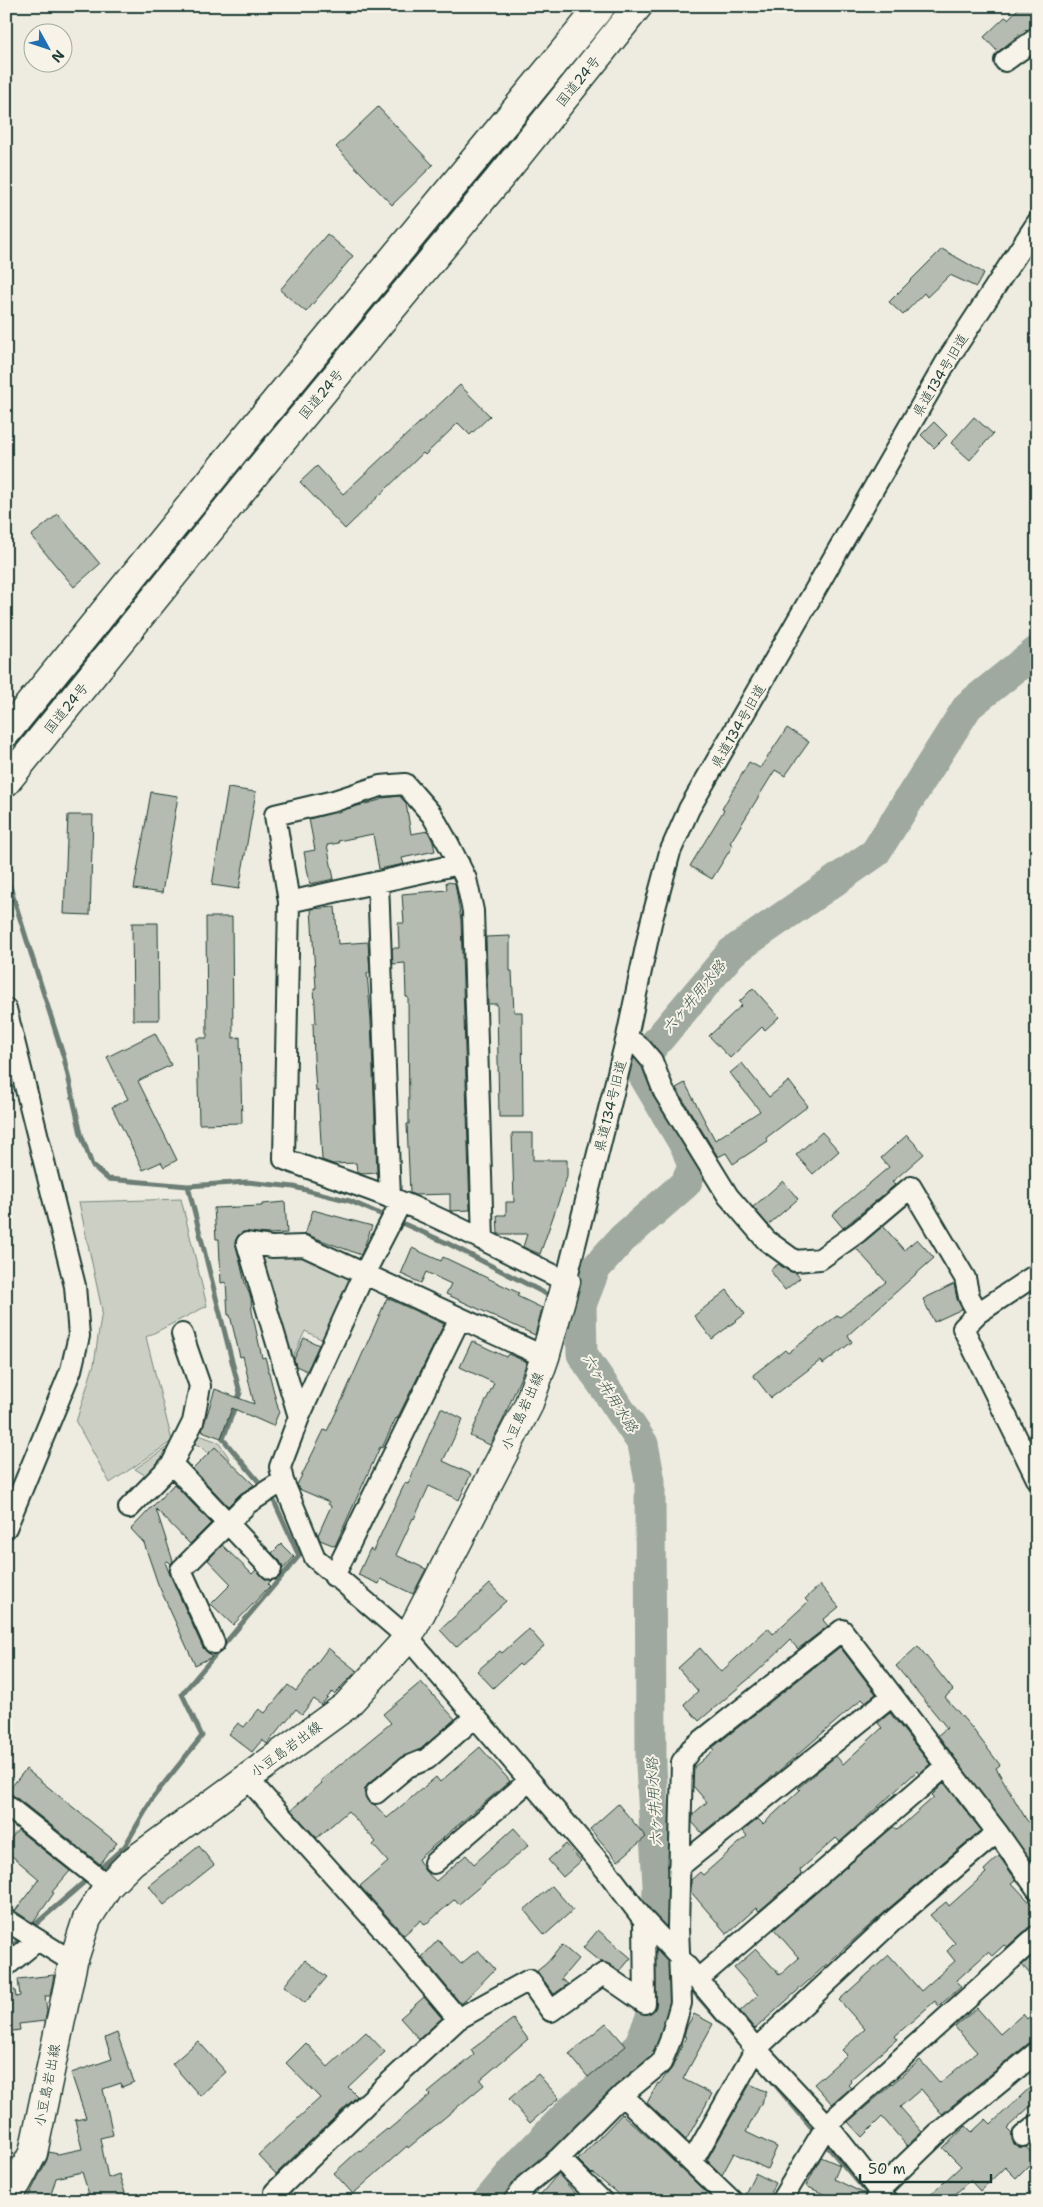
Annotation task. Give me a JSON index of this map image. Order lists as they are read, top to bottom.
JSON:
{
  "streets": {
    "main road": ["国道24号", "小豆島岩出線"],
    "street": ["県道134号旧道"]
  },
  "crossings": [
    ["県道134号旧道", "小豆島岩出線"]
  ],
  "water": ["六ヶ井用水路"],
  "scale_bar": "50 m",
  "north": "bottom right"
}
